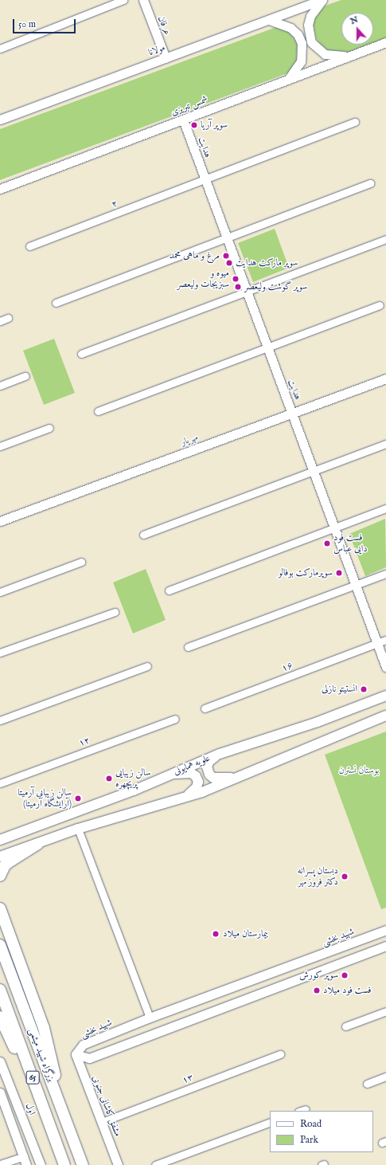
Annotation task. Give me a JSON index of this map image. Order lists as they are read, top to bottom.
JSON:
{
  "streets": {
    "highway": ["بزرگراه شهید میثمی", "65"],
    "main road": ["علویه همایونی"],
    "street": [
      "عرفان",
      "مولانا",
      "شمس تبریزی",
      "هدایت",
      "۲",
      "مهریار",
      "۱۶",
      "۱۲",
      "شهید بخشی",
      "۱۳",
      "مشفق کاشانی جنوبی",
      "اول"
    ]
  },
  "crossings": [
    ["عرفان", "مولانا"],
    ["شمس تبریزی", "هدایت"],
    ["هدایت", "۲"],
    ["هدایت", "مهریار"],
    ["هدایت", "۱۶"],
    ["شهید بخشی", "مشفق کاشانی جنوبی"],
    ["۱۳", "مشفق کاشانی جنوبی"]
  ],
  "parks": ["بوستان نسترن"],
  "places": [
    "سوپر آریا",
    "مرغ و ماهی محمد",
    "سوپر مارکت هدایت",
    "میوه و سبزیجات ولیعصر",
    "سوپر گوشت ولیعصر",
    "فست فود دایی عباس",
    "سوپرمارکت بوفالو",
    "انستیتو نازلی",
    "سالن زیبایی پریچهره",
    "سالن زیبایی آرمیتا (آرایشگاه آرمیتا)",
    "دبستان پسرانه دکتر فروز مهر",
    "بیمارستان میلاد",
    "سوپر کورش",
    "فست فود میلاد"
  ],
  "legend": ["Road", "Park"],
  "scale_bar": "50 m",
  "north": "top"
}
